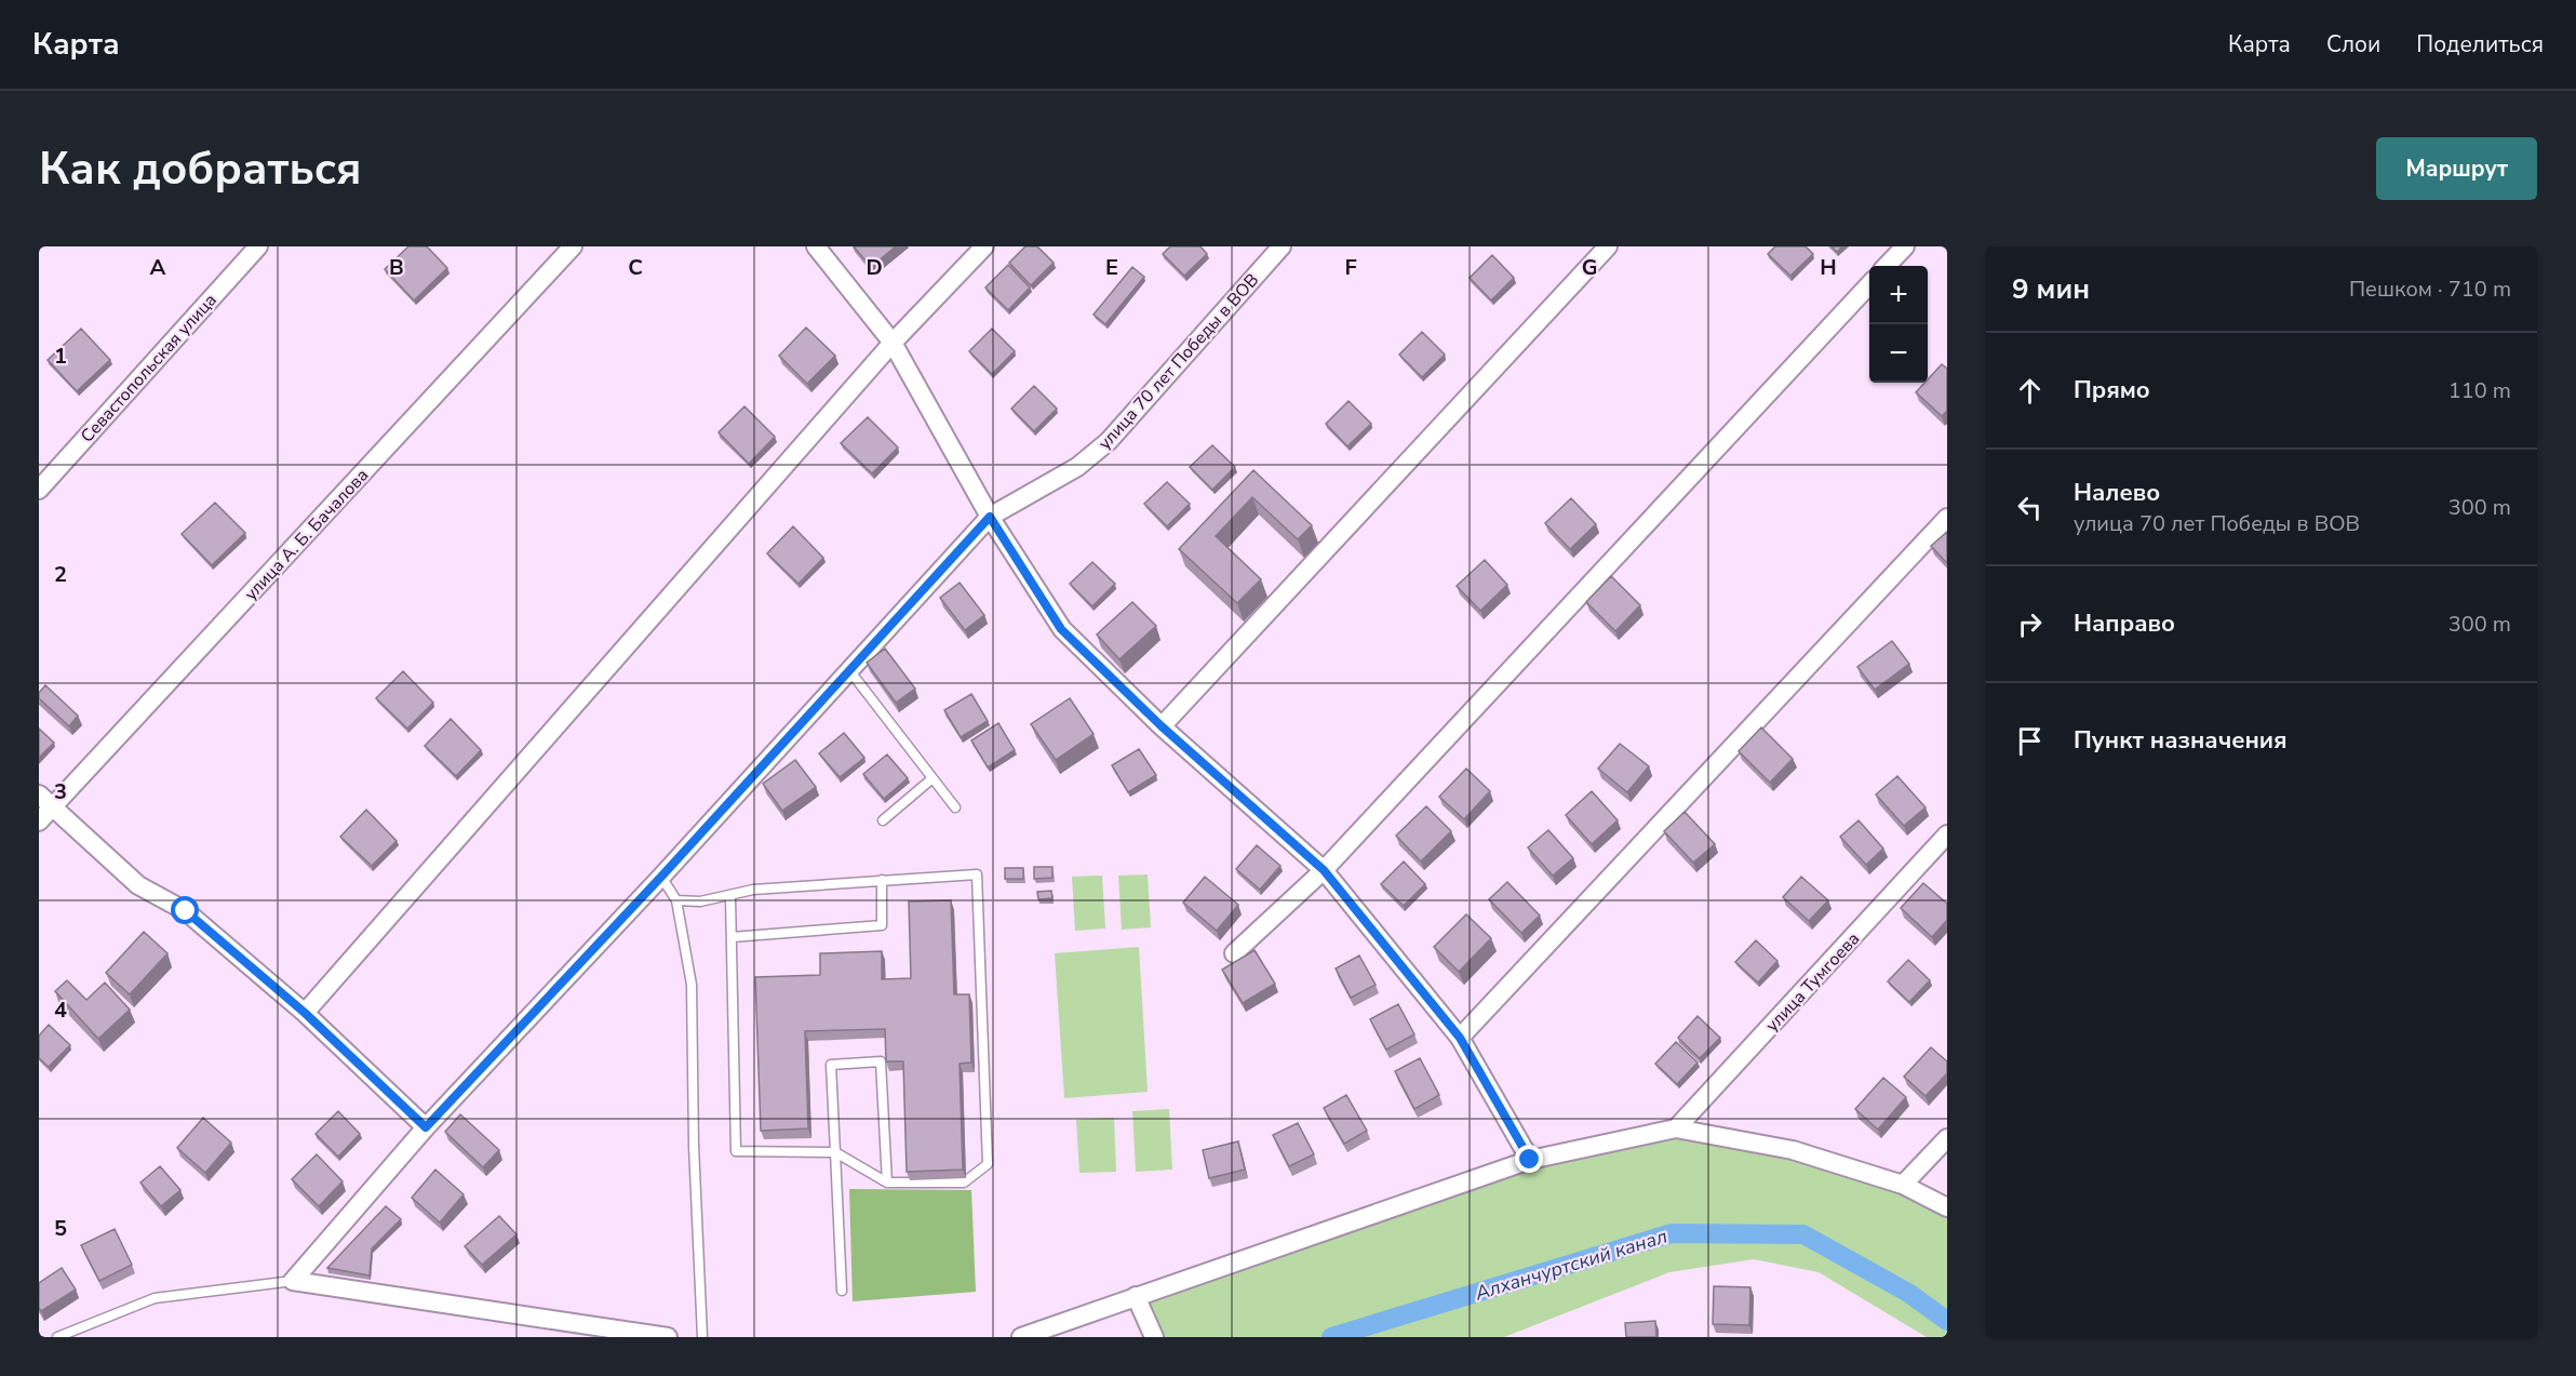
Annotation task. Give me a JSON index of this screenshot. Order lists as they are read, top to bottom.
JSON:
{
  "streets": {
    "street": [
      "улица 70 лет Победы в ВОВ",
      "Севастопольская улица",
      "улица А. Б. Бачалова",
      "улица Тумгоева"
    ]
  },
  "water": ["Алханчуртский канал"],
  "page": {
    "header": "Карта",
    "nav": ["Карта", "Слои", "Поделиться"],
    "buttons": "Маршрут",
    "title": "Как добраться",
    "heading": ["9 мин", "Пешком · 710 m"],
    "map_buttons": ["+", "−"],
    "list": [
      ["Прямо", "110 m"],
      ["Налево", "улица 70 лет Победы в ВОВ", "300 m"],
      ["Направо", "300 m"],
      "Пункт назначения"
    ]
  },
  "grid": {
    "columns": [
      "A",
      "B",
      "C",
      "D",
      "E",
      "F",
      "G",
      "H"
    ],
    "rows": [
      "1",
      "2",
      "3",
      "4",
      "5"
    ]
  }
}
